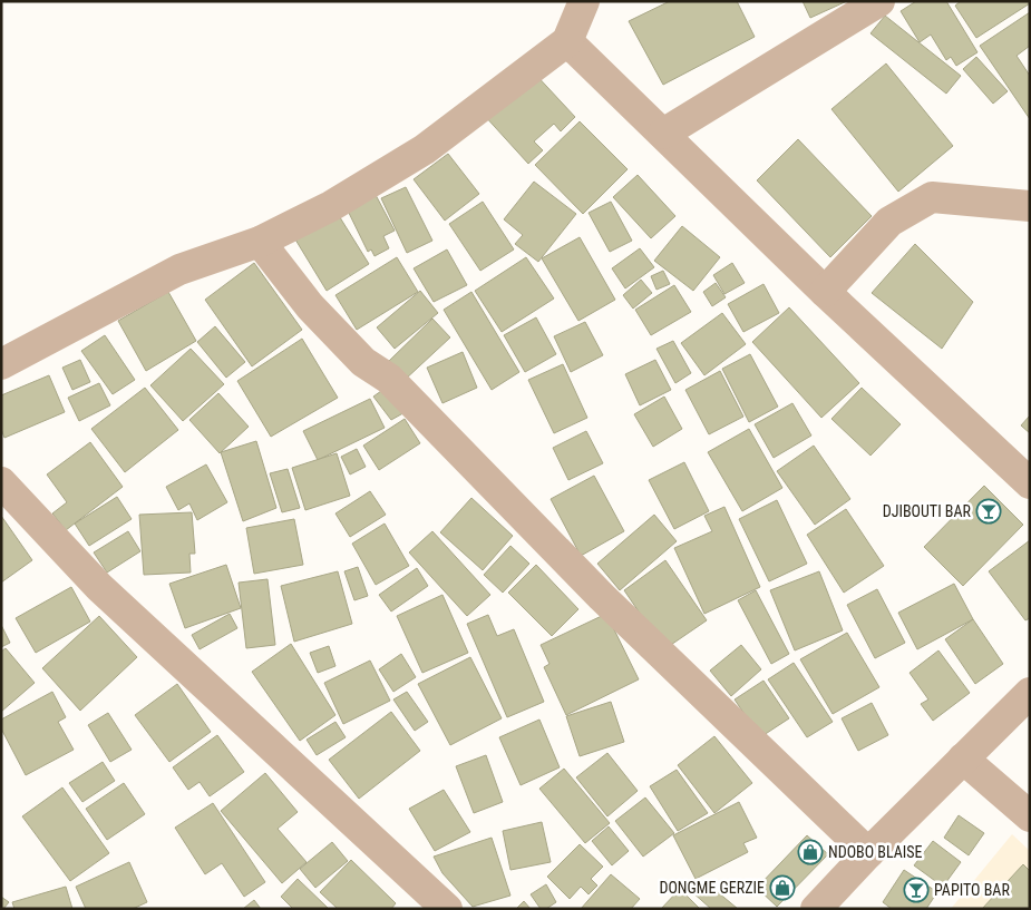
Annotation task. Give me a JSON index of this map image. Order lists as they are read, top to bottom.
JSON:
{
  "places": {
    "bar": ["DJIBOUTI BAR", "PAPITO BAR"],
    "shop": ["NDOBO BLAISE", "DONGME GERZIE"]
  }
}
